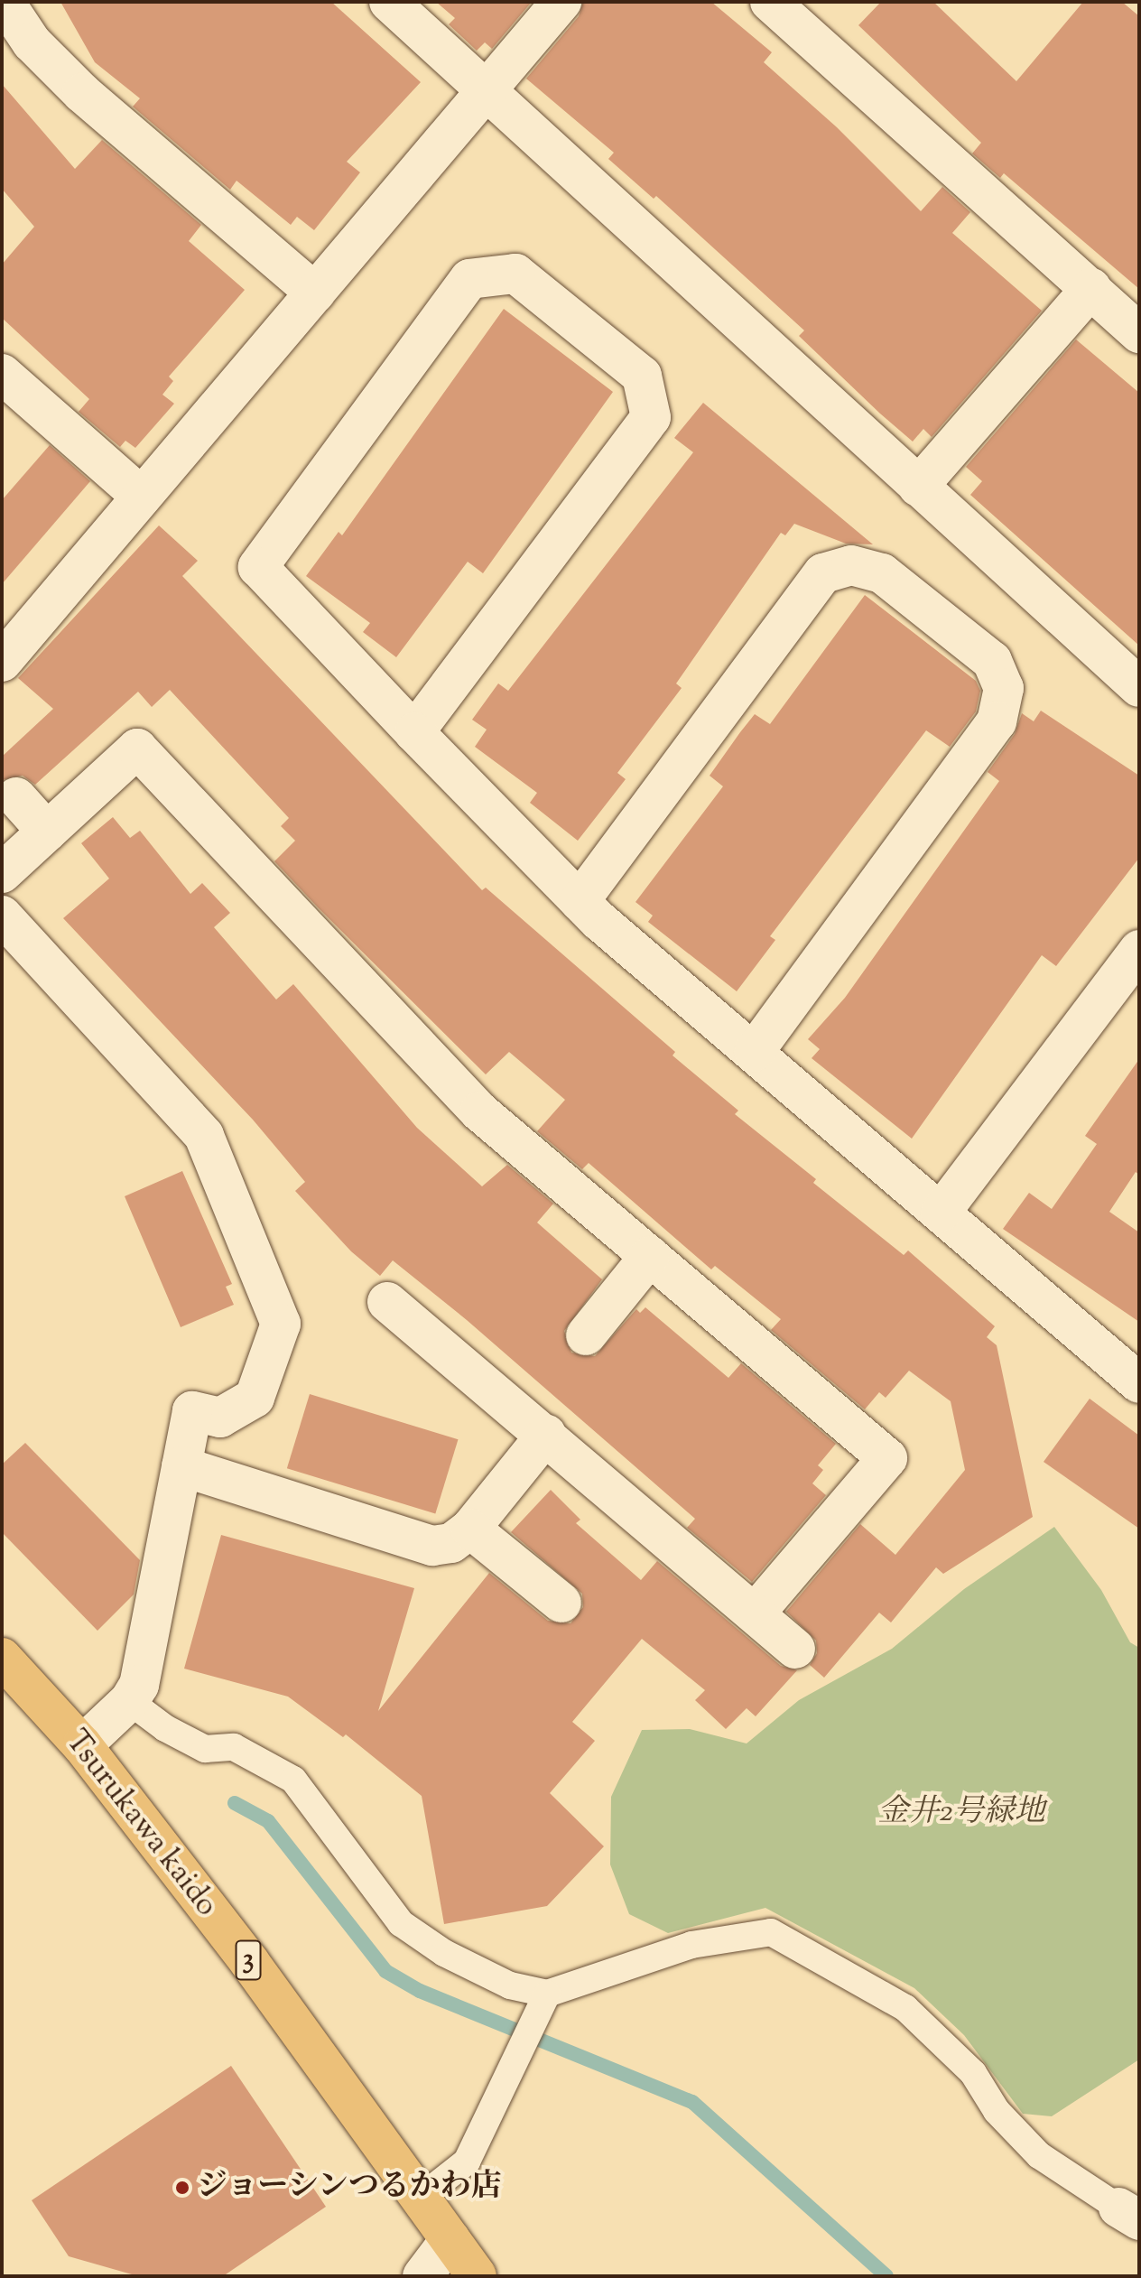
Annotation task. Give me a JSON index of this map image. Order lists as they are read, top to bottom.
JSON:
{
  "streets": {
    "main road": ["Tsurukawa kaido", "3"]
  },
  "parks": ["金井2号緑地"],
  "places": ["ジョーシンつるかわ店"]
}
